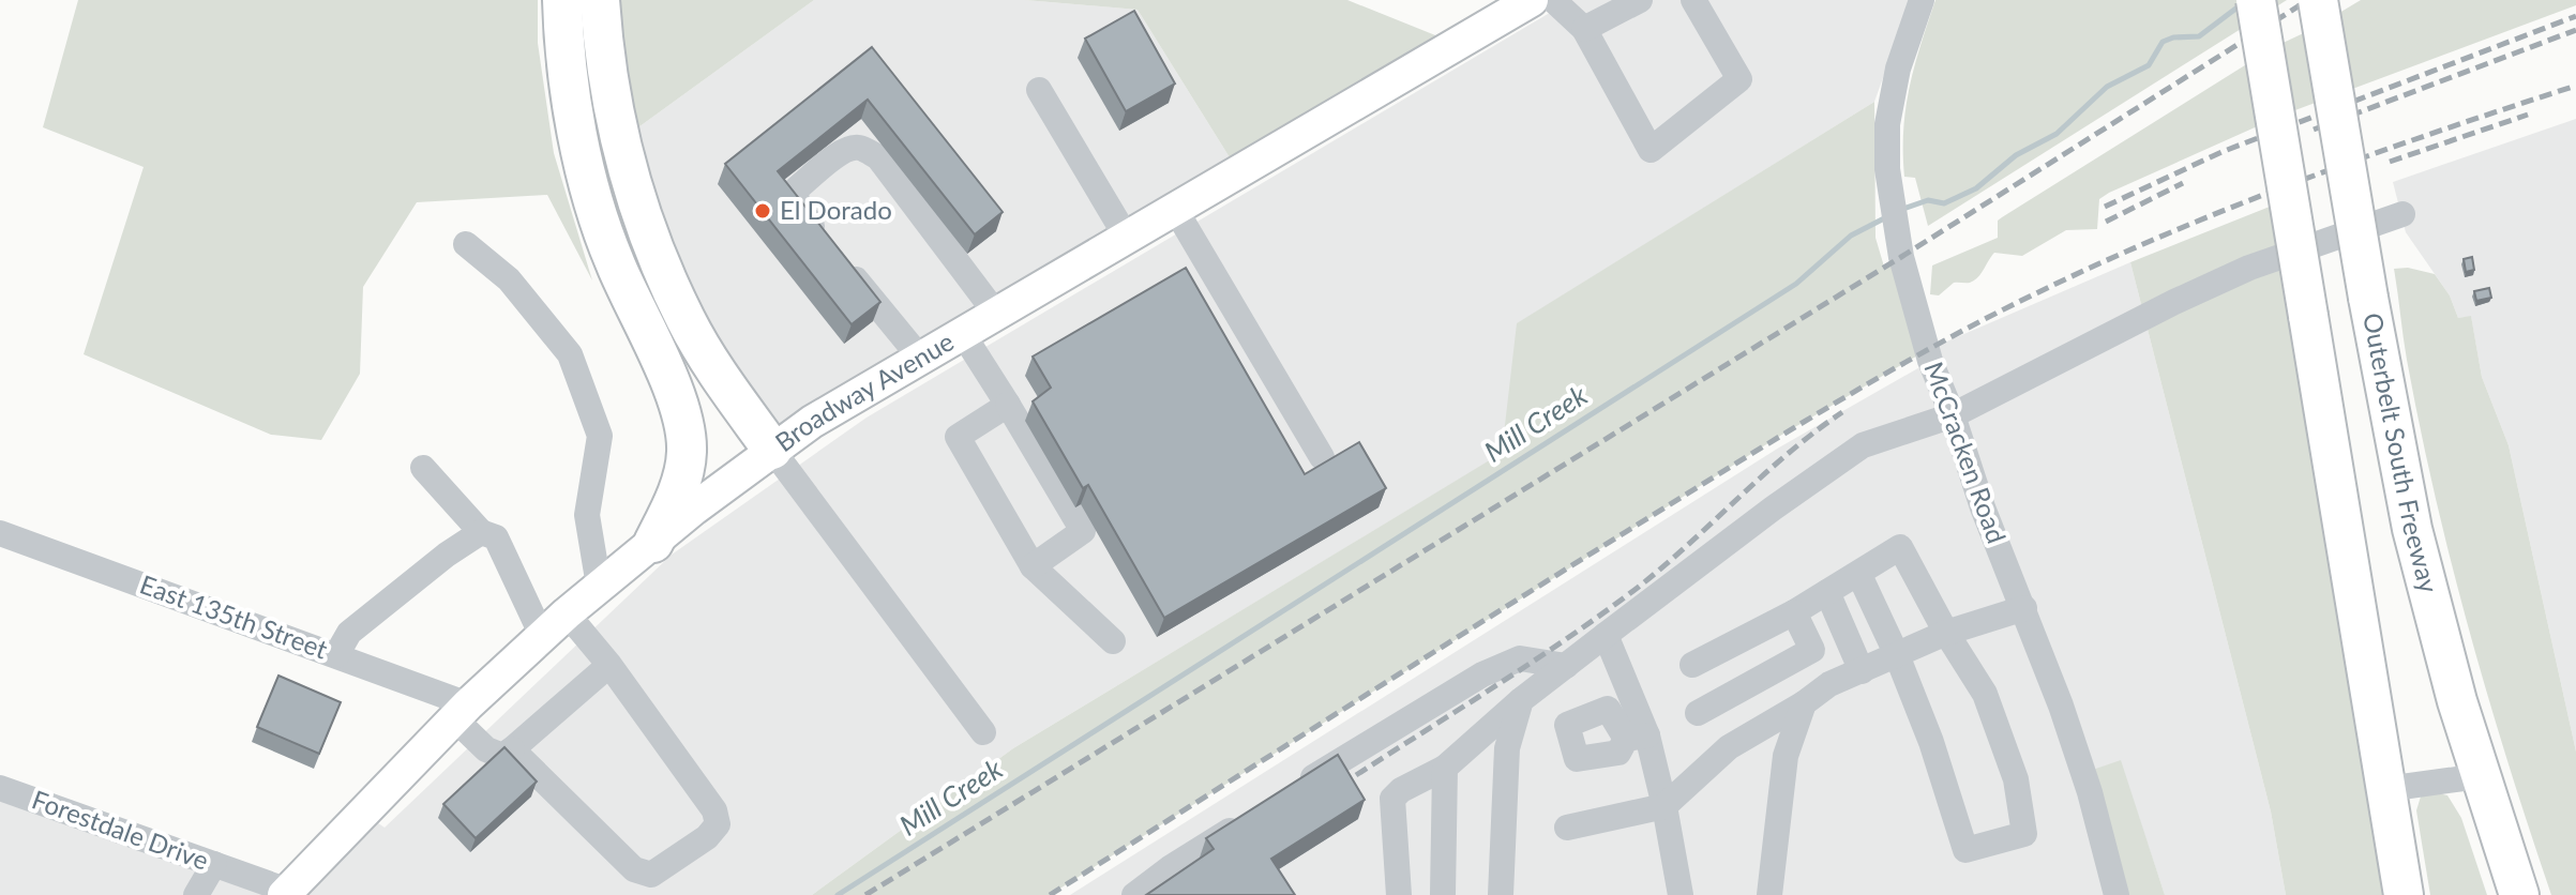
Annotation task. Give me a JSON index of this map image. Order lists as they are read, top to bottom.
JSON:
{
  "streets": {
    "highway": ["Outerbelt South Freeway"],
    "main road": ["Broadway Avenue"],
    "street": ["McCracken Road", "East 135th Street", "Forestdale Drive"]
  },
  "crossings": [
    ["Broadway Avenue", "East 135th Street"],
    ["Broadway Avenue", "Forestdale Drive"]
  ],
  "water": ["Mill Creek"],
  "places": ["El Dorado"]
}
